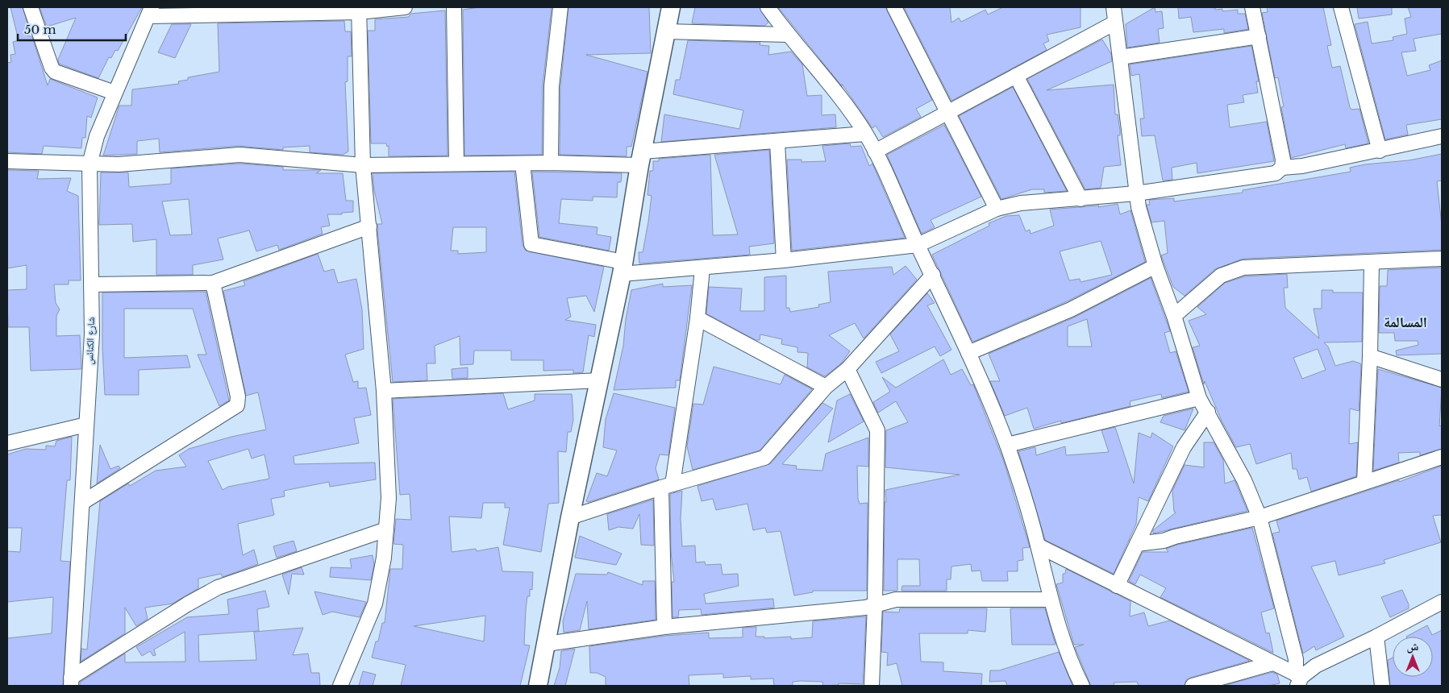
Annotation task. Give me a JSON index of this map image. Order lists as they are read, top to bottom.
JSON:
{
  "streets": {
    "street": ["شارع الكنائس"]
  },
  "districts": ["المسالمة"],
  "scale_bar": "50 m",
  "north": "top"
}
